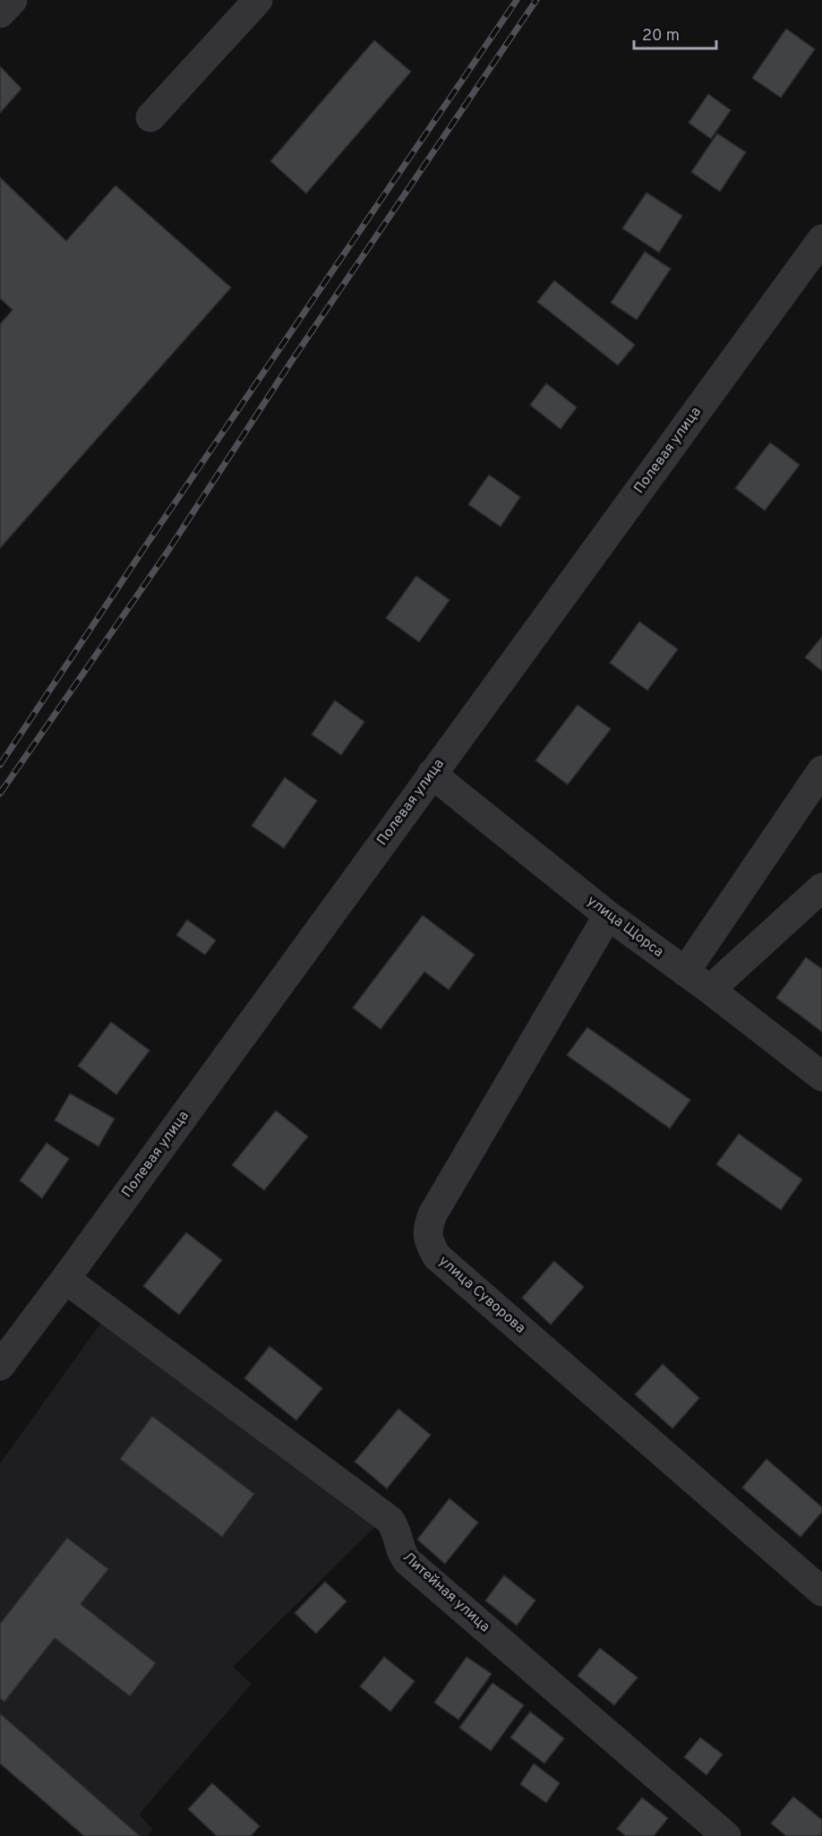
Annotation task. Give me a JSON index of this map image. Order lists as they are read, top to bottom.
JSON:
{
  "streets": {
    "street": [
      "Полевая улица",
      "улица Щорса",
      "улица Суворова",
      "Литейная улица"
    ]
  },
  "crossings": [
    ["Полевая улица", "улица Щорса"],
    ["Полевая улица", "Литейная улица"],
    ["улица Щорса", "улица Суворова"]
  ],
  "scale_bar": "20 m"
}
